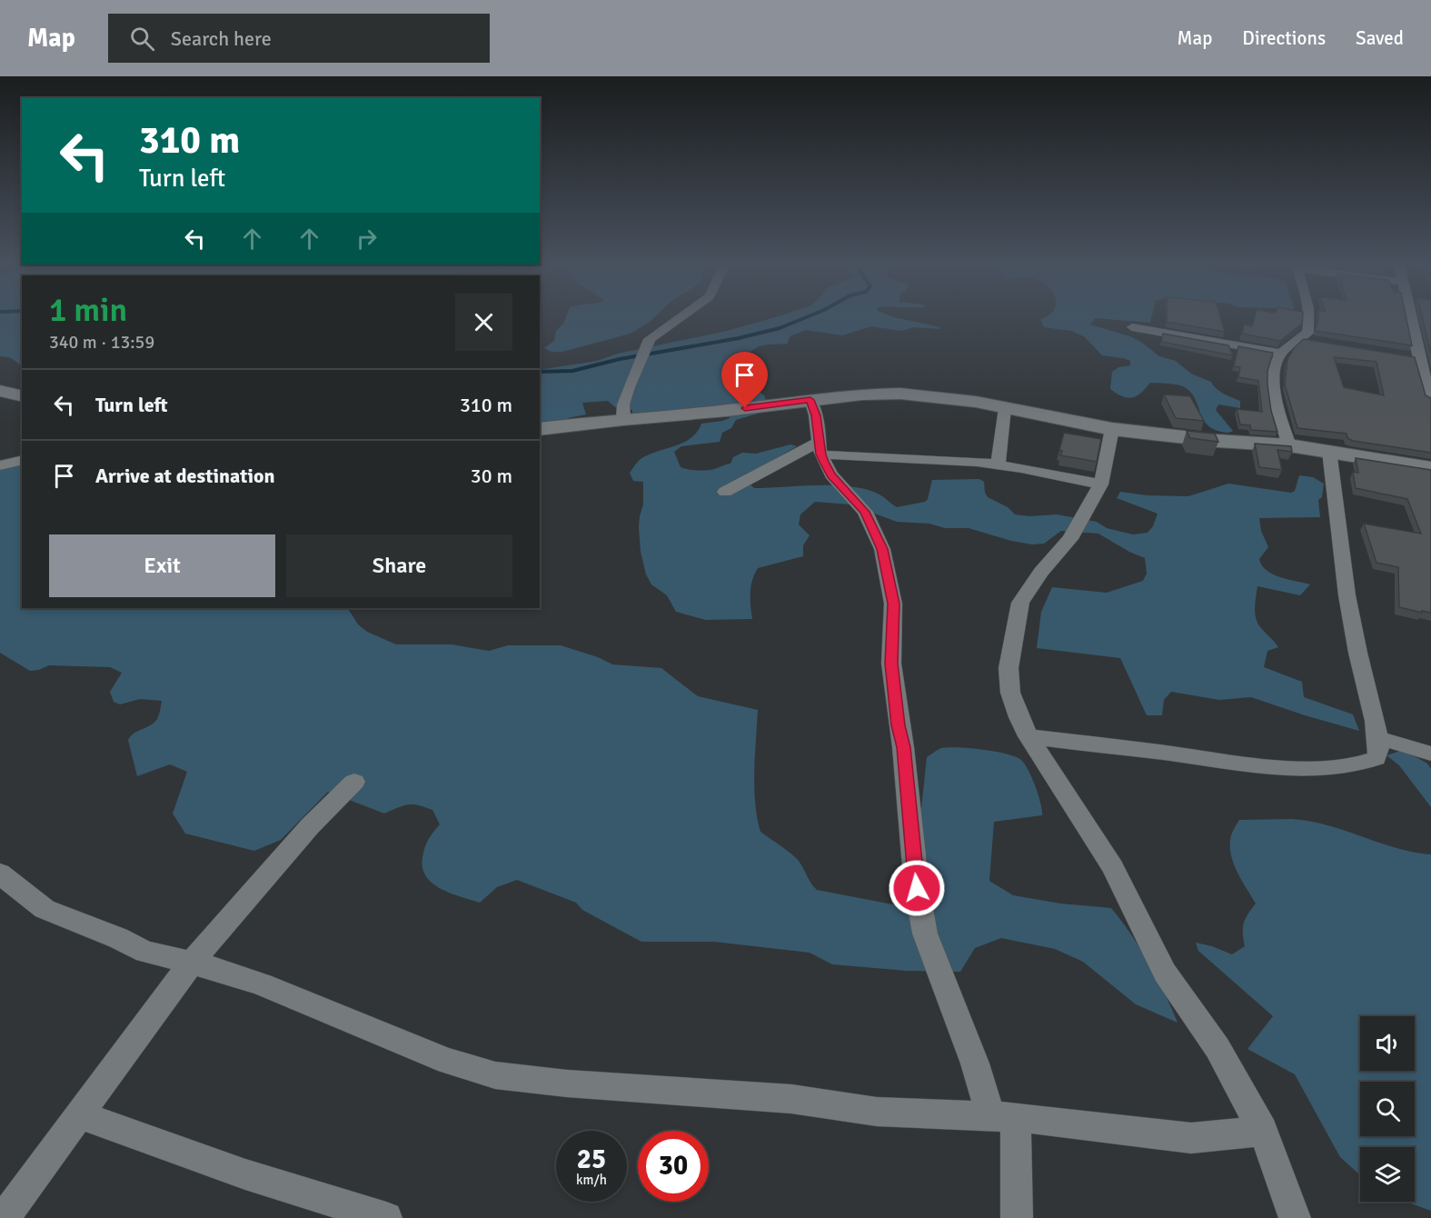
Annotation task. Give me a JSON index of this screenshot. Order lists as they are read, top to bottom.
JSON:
{
  "page": {
    "header": "Map",
    "search": "Search here",
    "nav": ["Map", "Directions", "Saved"],
    "turn": ["310 m", "Turn left"],
    "heading": ["1 min", "340 m · 13:59"],
    "list": [
      {
        "name": "Turn left",
        "value": "310 m"
      },
      {
        "name": "Arrive at destination",
        "value": "30 m"
      }
    ],
    "buttons": ["Exit", "Share"],
    "speed": "25 km/h",
    "limit": "30"
  }
}
